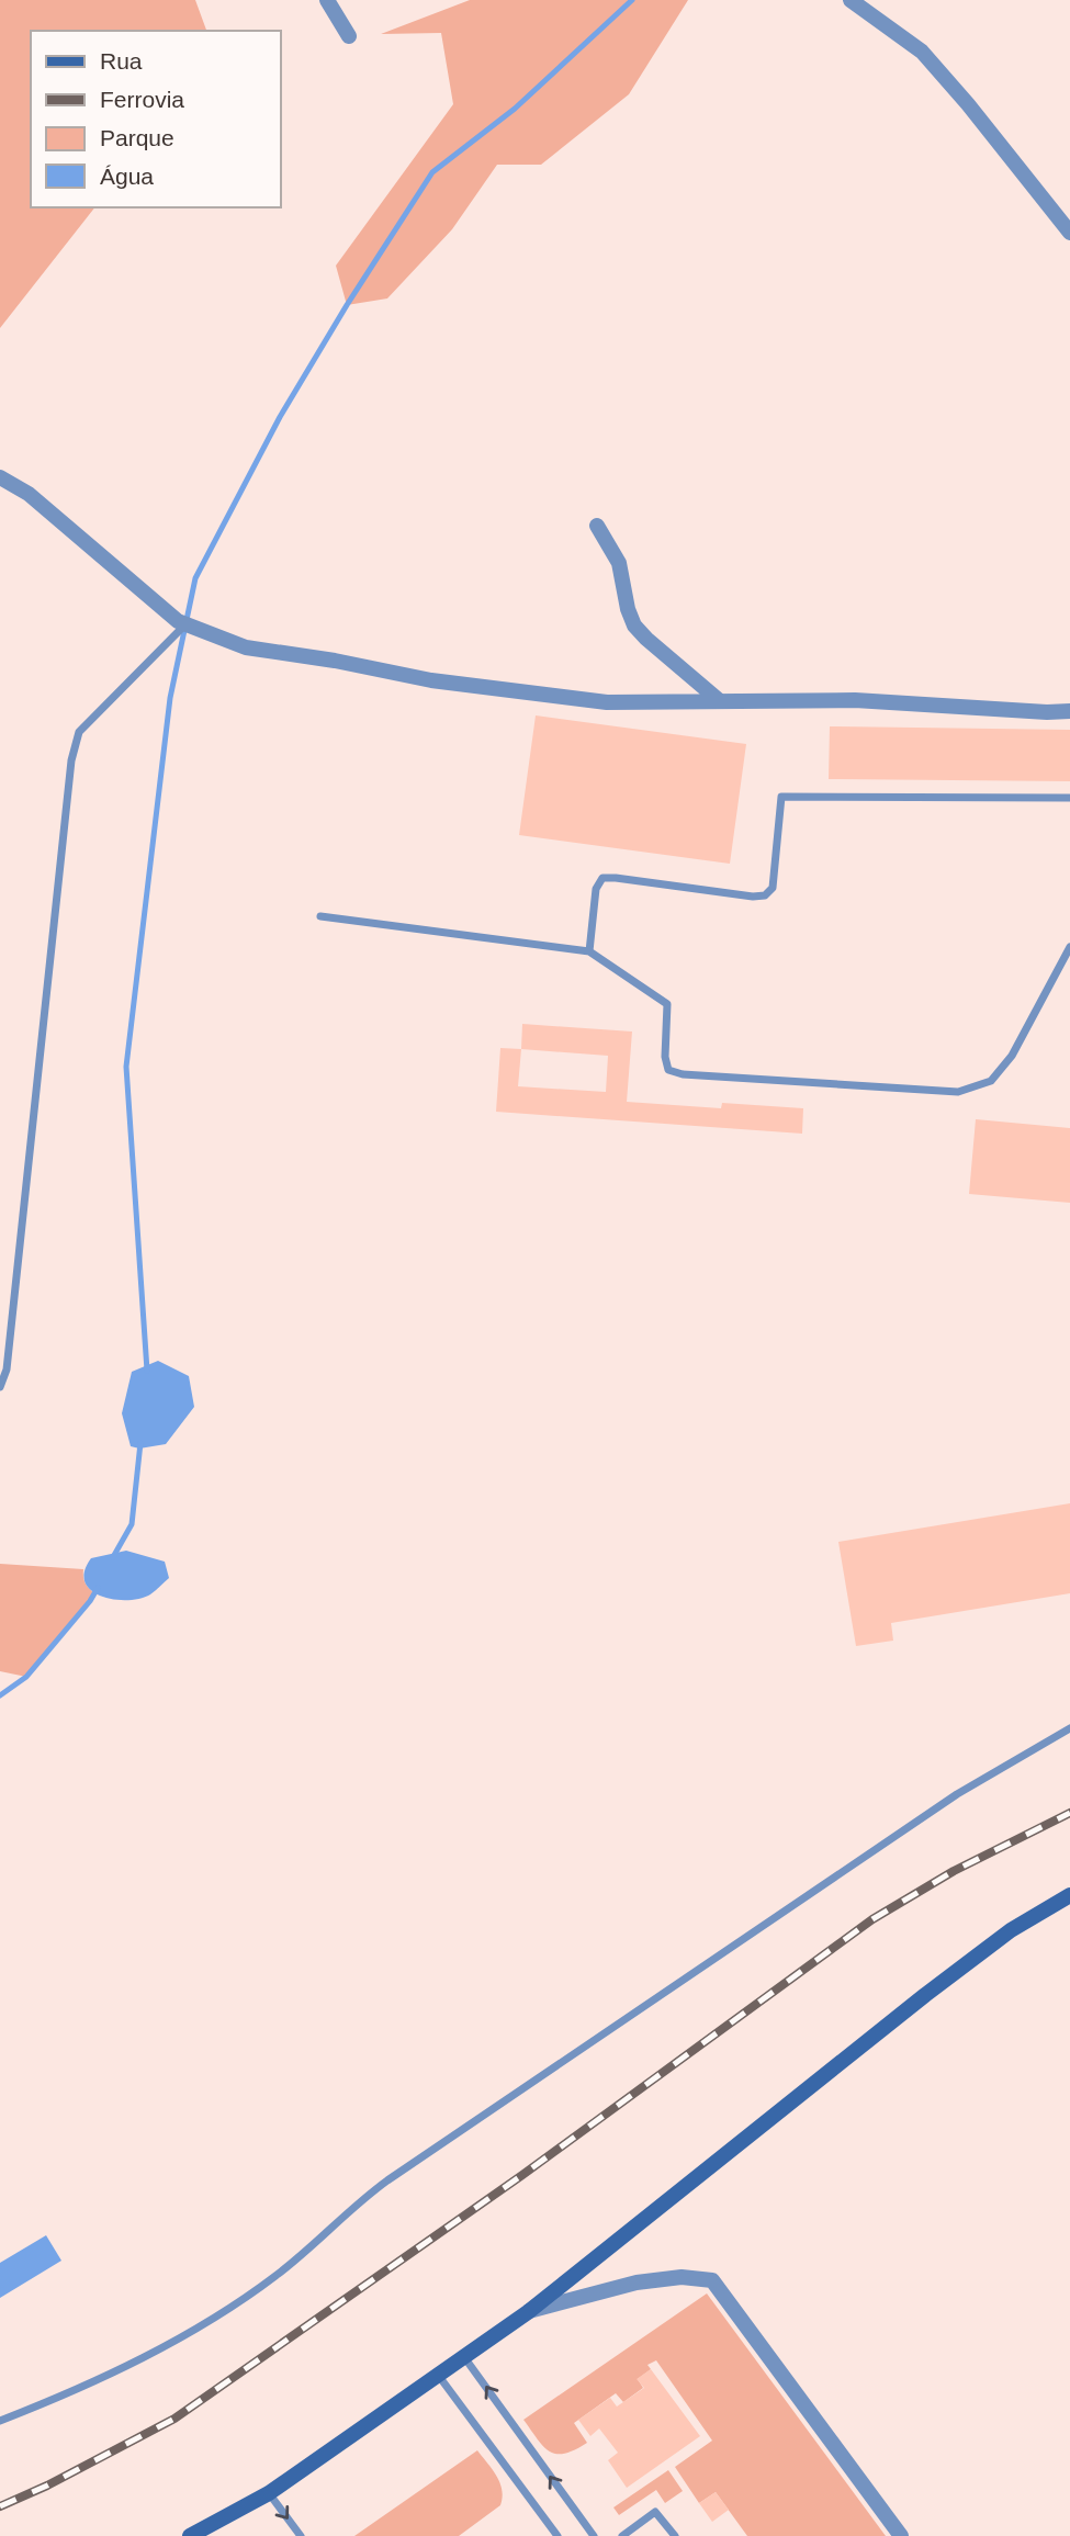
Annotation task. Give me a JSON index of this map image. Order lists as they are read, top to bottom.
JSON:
{
  "legend": [
    "Rua",
    "Ferrovia",
    "Parque",
    "Água"
  ]
}
